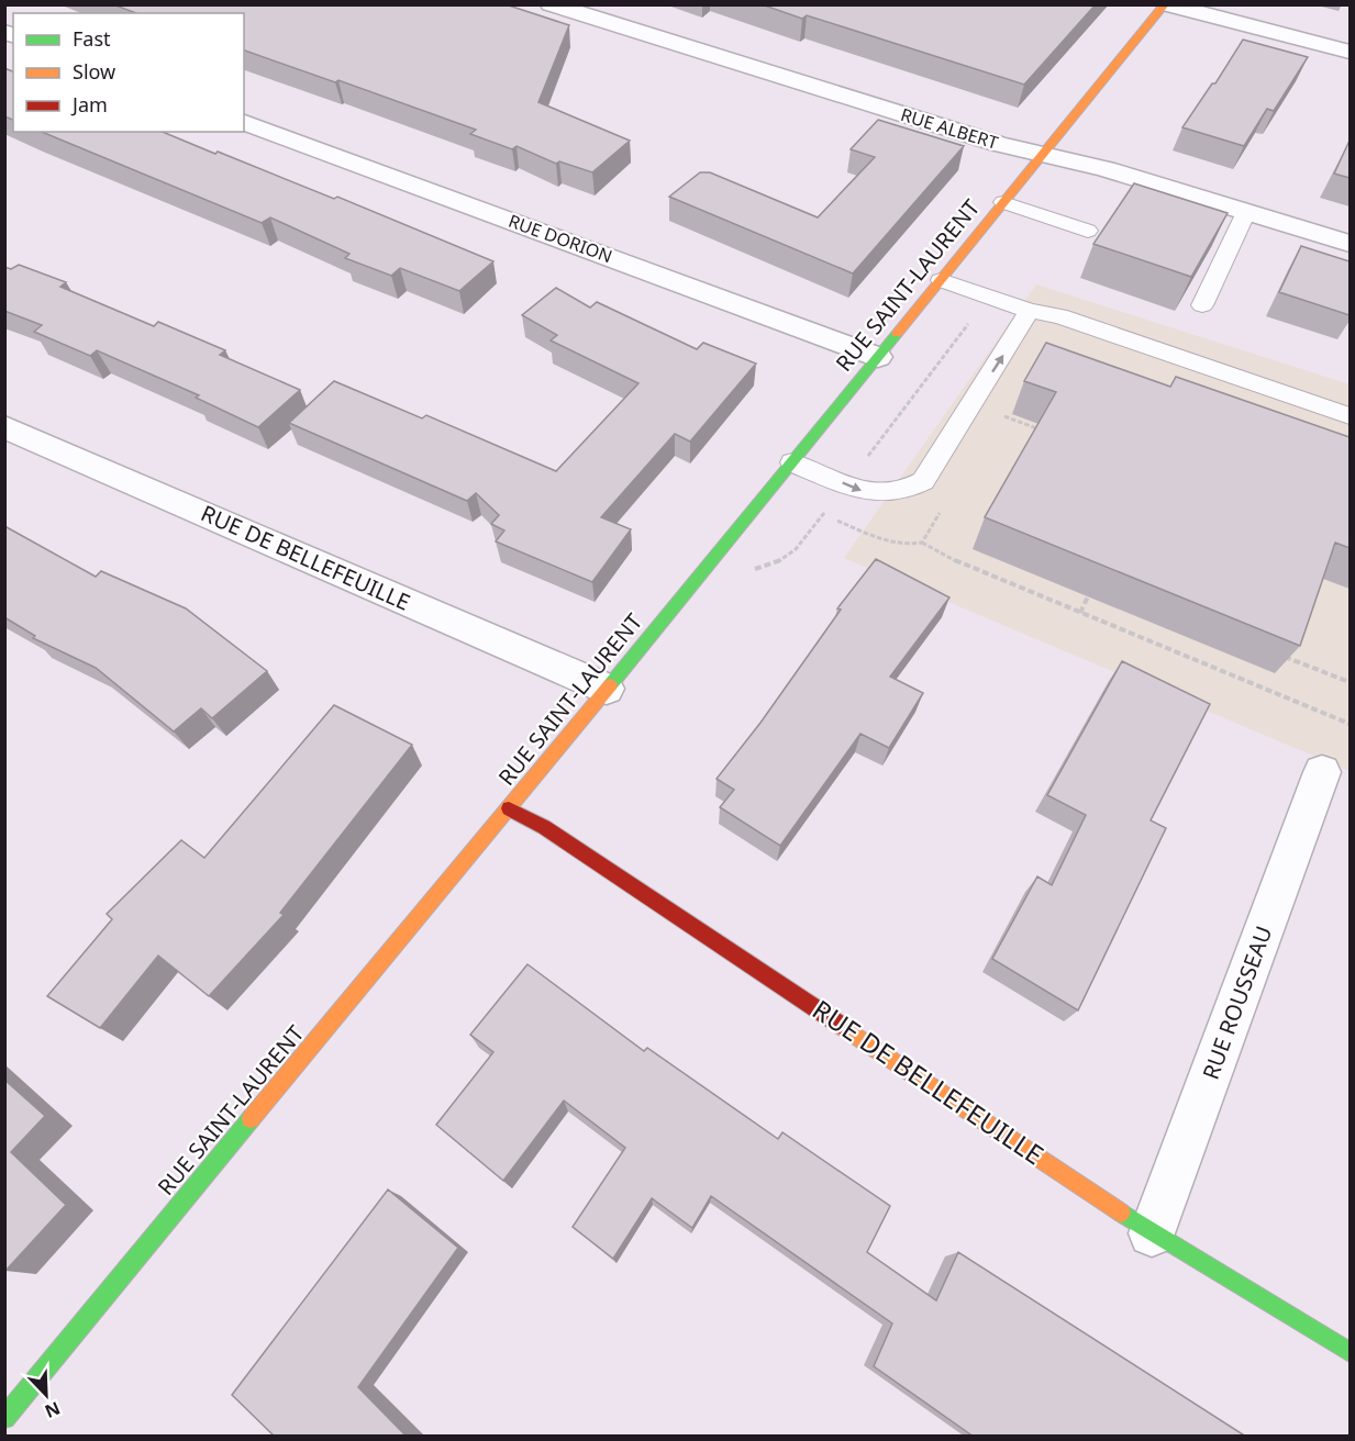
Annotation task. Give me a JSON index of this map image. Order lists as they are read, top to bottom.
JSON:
{
  "streets": {
    "street": [
      "RUE ALBERT",
      "RUE DORION",
      "RUE SAINT-LAURENT",
      "RUE DE BELLEFEUILLE",
      "RUE ROUSSEAU"
    ]
  },
  "crossings": [
    ["RUE ALBERT", "RUE SAINT-LAURENT"],
    ["RUE DORION", "RUE SAINT-LAURENT"],
    ["RUE SAINT-LAURENT", "RUE DE BELLEFEUILLE"],
    ["RUE DE BELLEFEUILLE", "RUE ROUSSEAU"]
  ],
  "legend": ["Fast", "Slow", "Jam"],
  "north": "bottom right"
}
